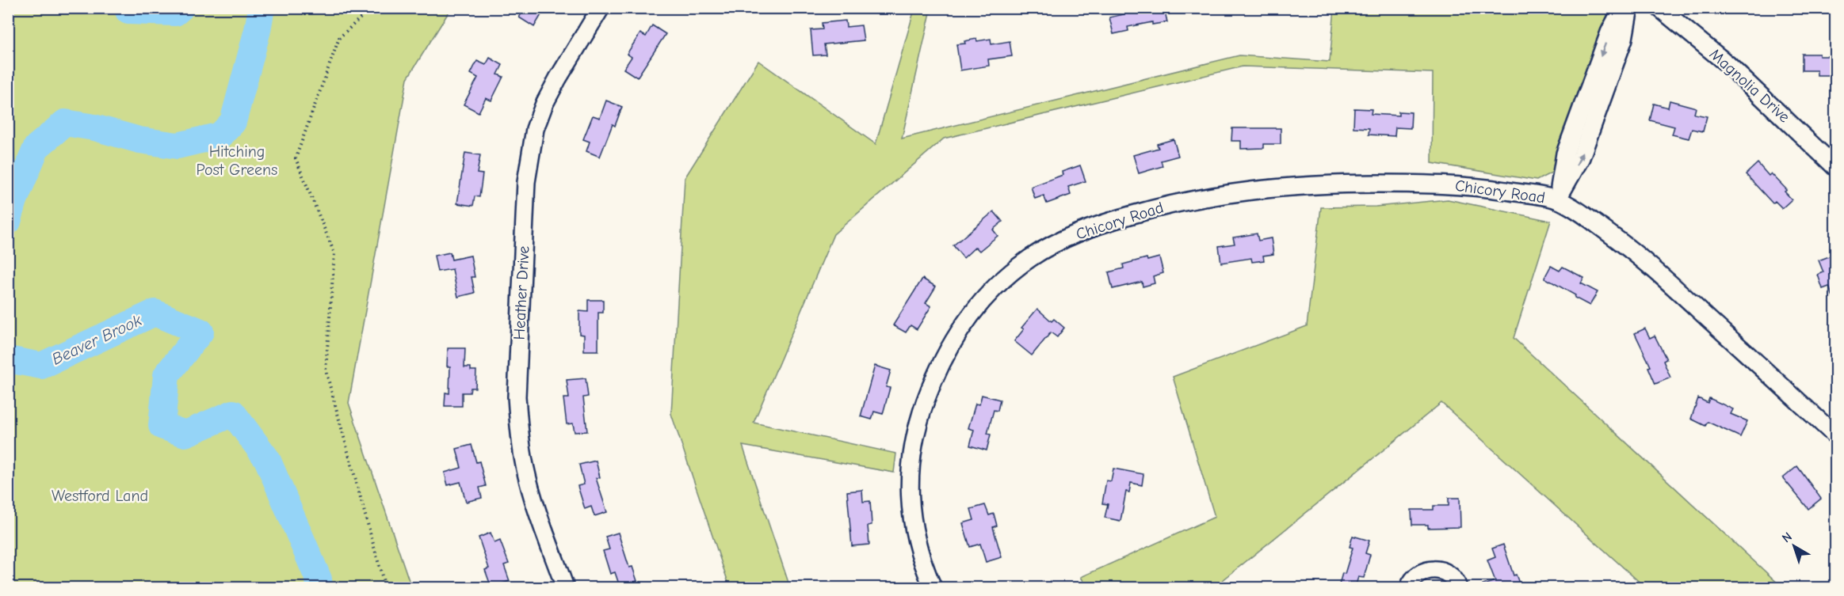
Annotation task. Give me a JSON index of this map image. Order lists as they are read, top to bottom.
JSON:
{
  "streets": {
    "street": ["Magnolia Drive", "Chicory Road", "Heather Drive"]
  },
  "water": ["Beaver Brook"],
  "parks": ["Hitching Post Greens", "Westford Land"],
  "north": "top left"
}
